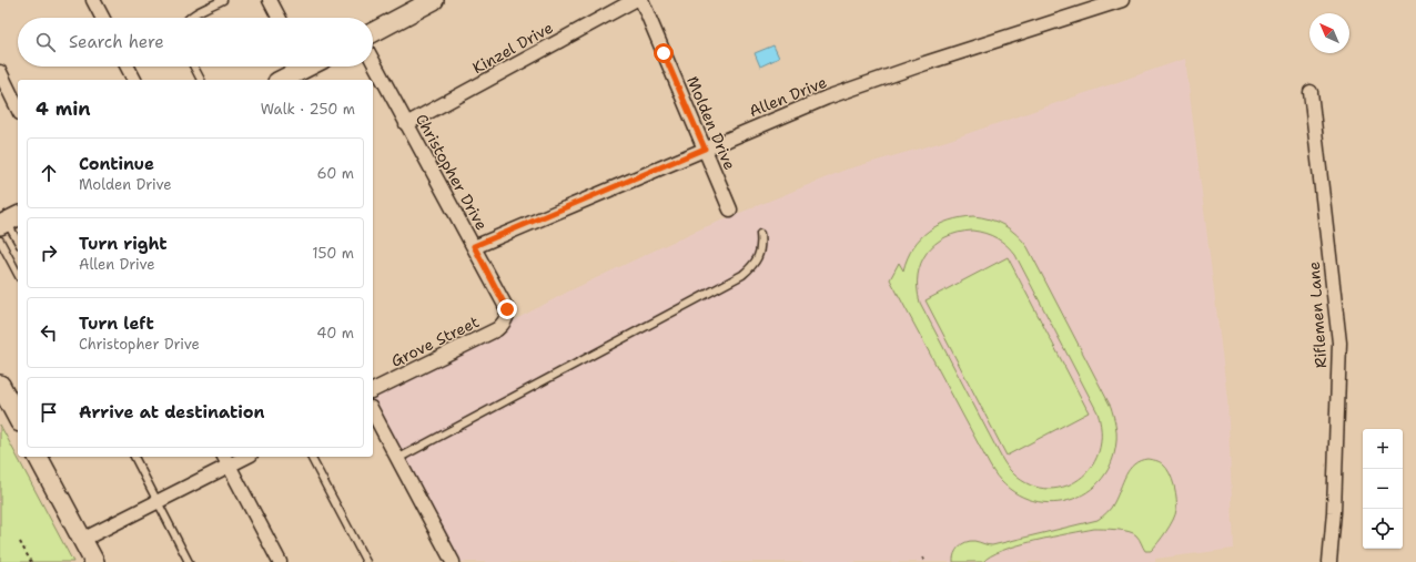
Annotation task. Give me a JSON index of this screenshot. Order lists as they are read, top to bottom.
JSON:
{
  "streets": {
    "street": [
      "Kinzel Drive",
      "Allen Drive",
      "Molden Drive",
      "Christopher Drive",
      "Riflemen Lane",
      "Grove Street"
    ]
  },
  "crossings": [
    ["Kinzel Drive", "Christopher Drive"],
    ["Allen Drive", "Molden Drive"],
    ["Allen Drive", "Christopher Drive"],
    ["Christopher Drive", "Grove Street"]
  ],
  "north": "top left",
  "page": {
    "search": "Search here",
    "heading": ["4 min", "Walk · 250 m"],
    "list": [
      ["Continue", "Molden Drive", "60 m"],
      ["Turn right", "Allen Drive", "150 m"],
      ["Turn left", "Christopher Drive", "40 m"],
      "Arrive at destination"
    ],
    "map_buttons": ["+", "−"]
  }
}
